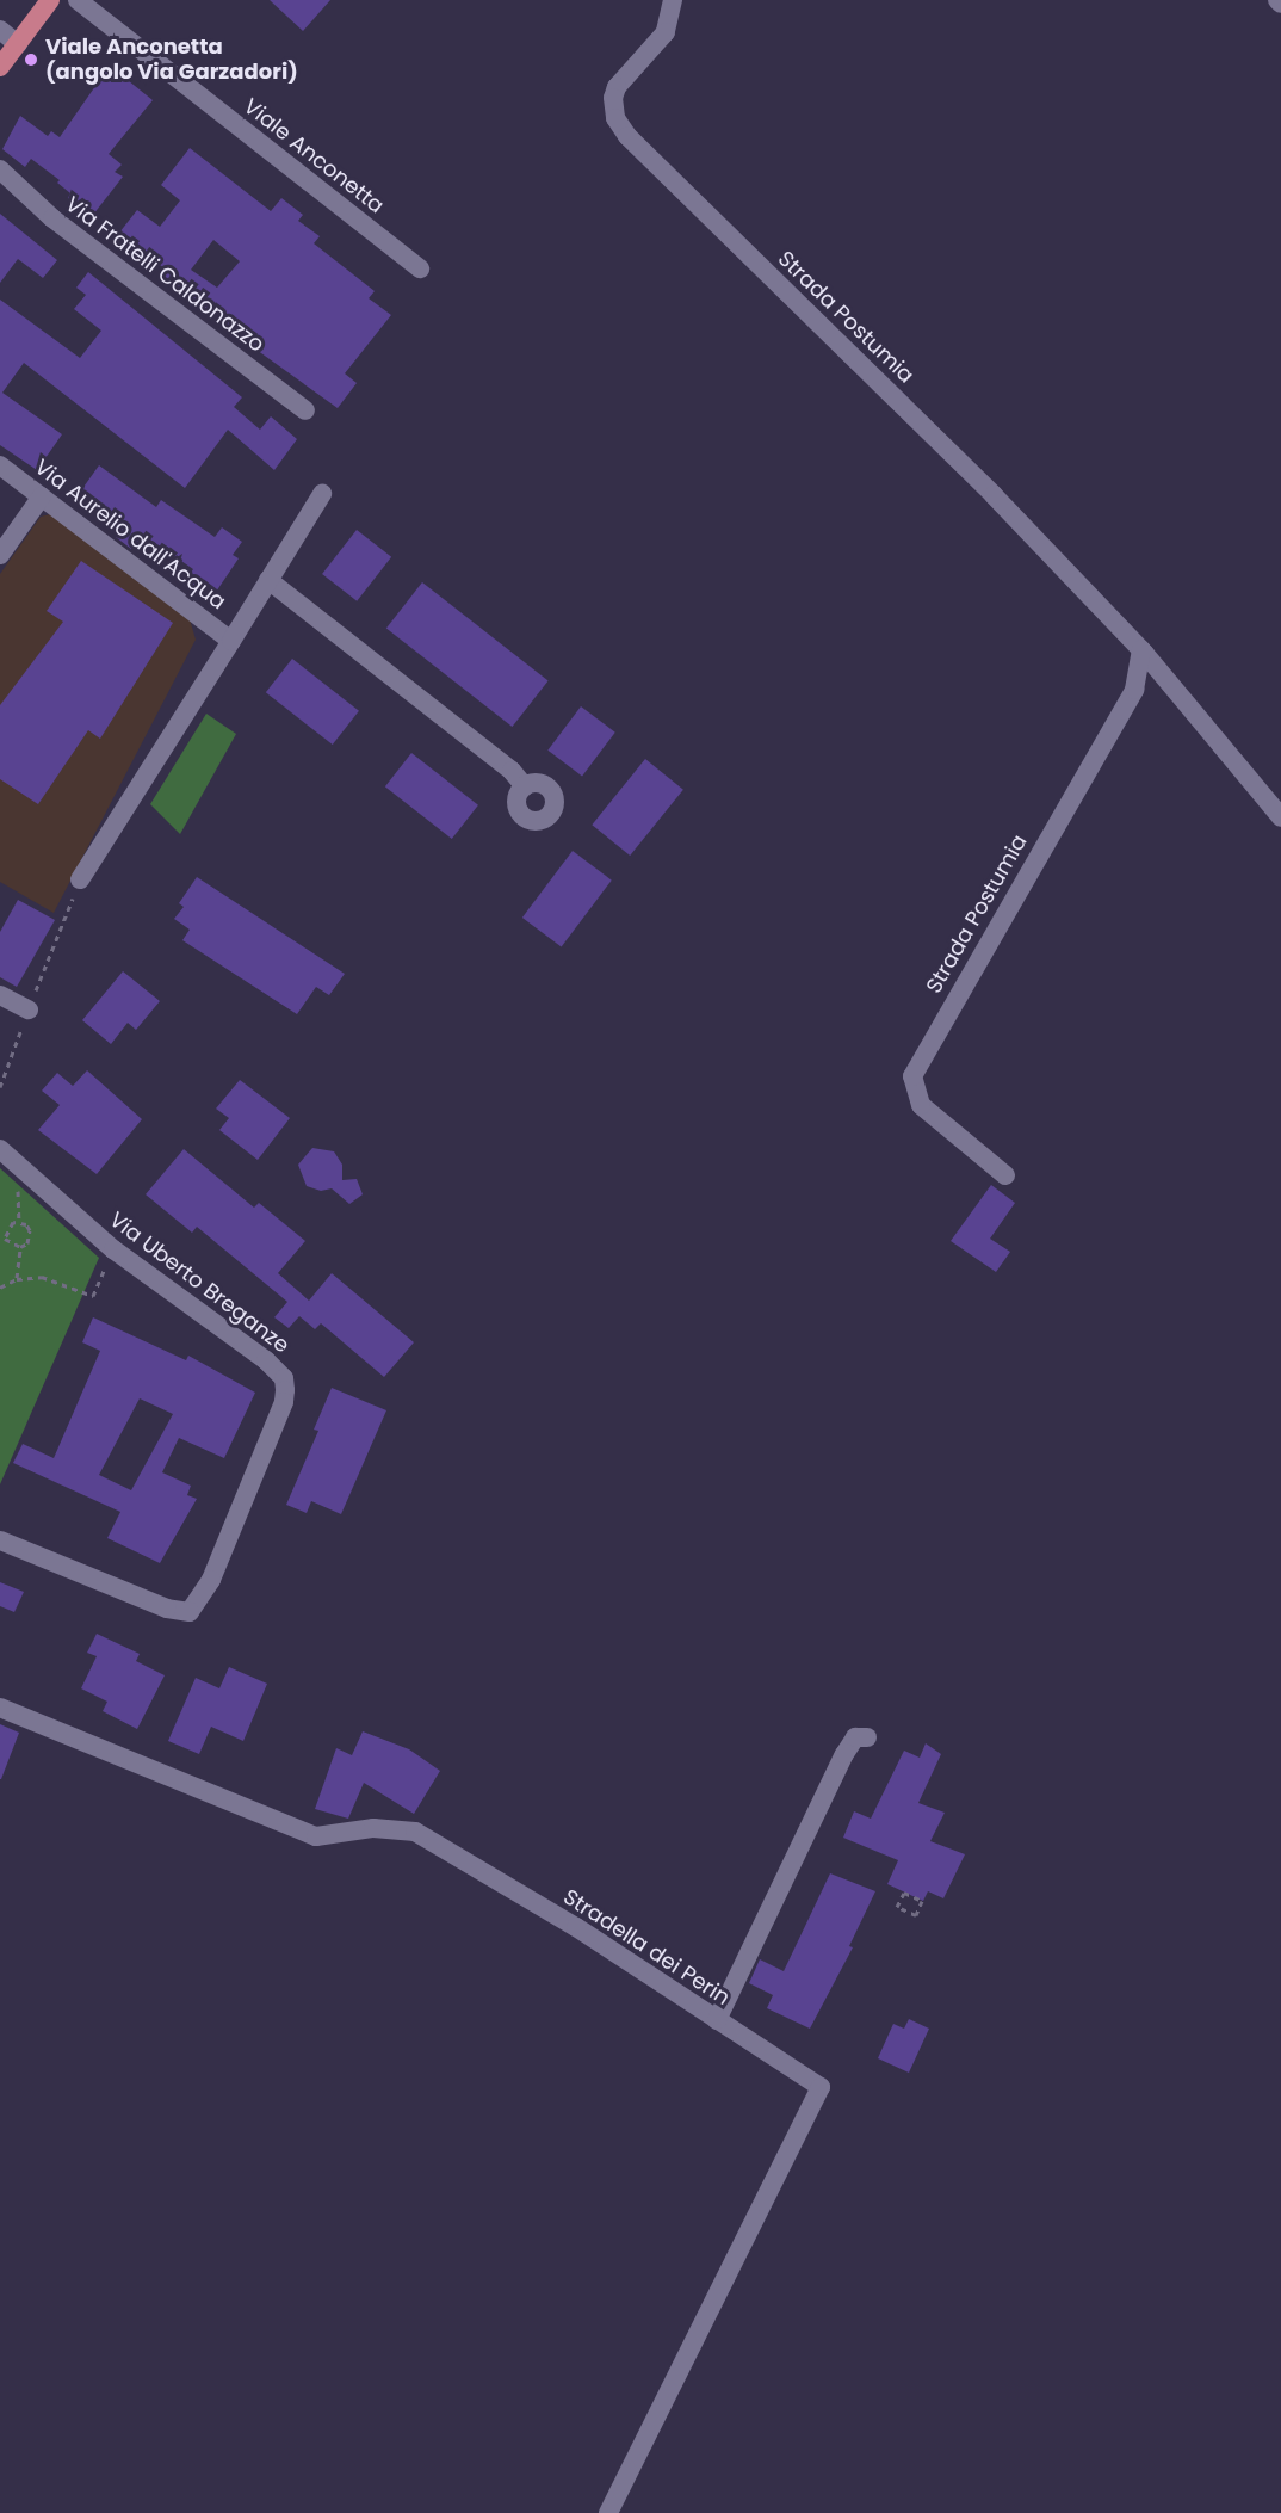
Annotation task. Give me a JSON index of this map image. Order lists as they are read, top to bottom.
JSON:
{
  "streets": {
    "street": [
      "Viale Anconetta",
      "Via Fratelli Caldonazzo",
      "Strada Postumia",
      "Via Aurelio dall'Acqua",
      "Via Uberto Breganze",
      "Stradella dei Perin"
    ]
  },
  "places": ["Viale Anconetta (angolo Via Garzadori)"]
}
